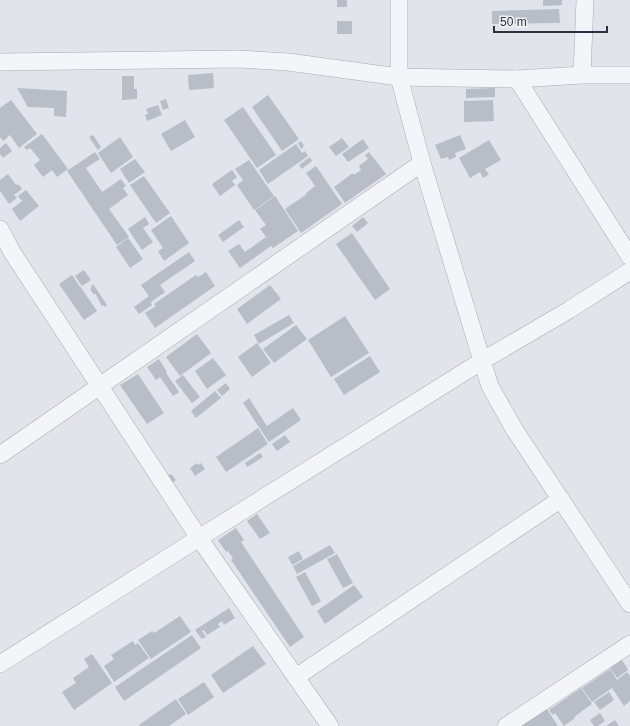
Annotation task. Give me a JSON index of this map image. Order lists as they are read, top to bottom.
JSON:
{
  "scale_bar": "50 m"
}
